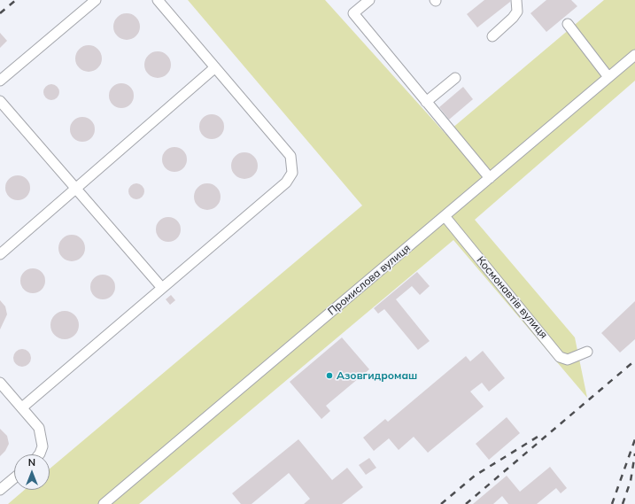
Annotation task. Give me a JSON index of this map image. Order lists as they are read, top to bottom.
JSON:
{
  "streets": {
    "street": ["Промислова вулиця", "Космонавтів вулиця"]
  },
  "crossings": [
    ["Промислова вулиця", "Космонавтів вулиця"]
  ],
  "places": ["Азовгидромаш"],
  "north": "top"
}
